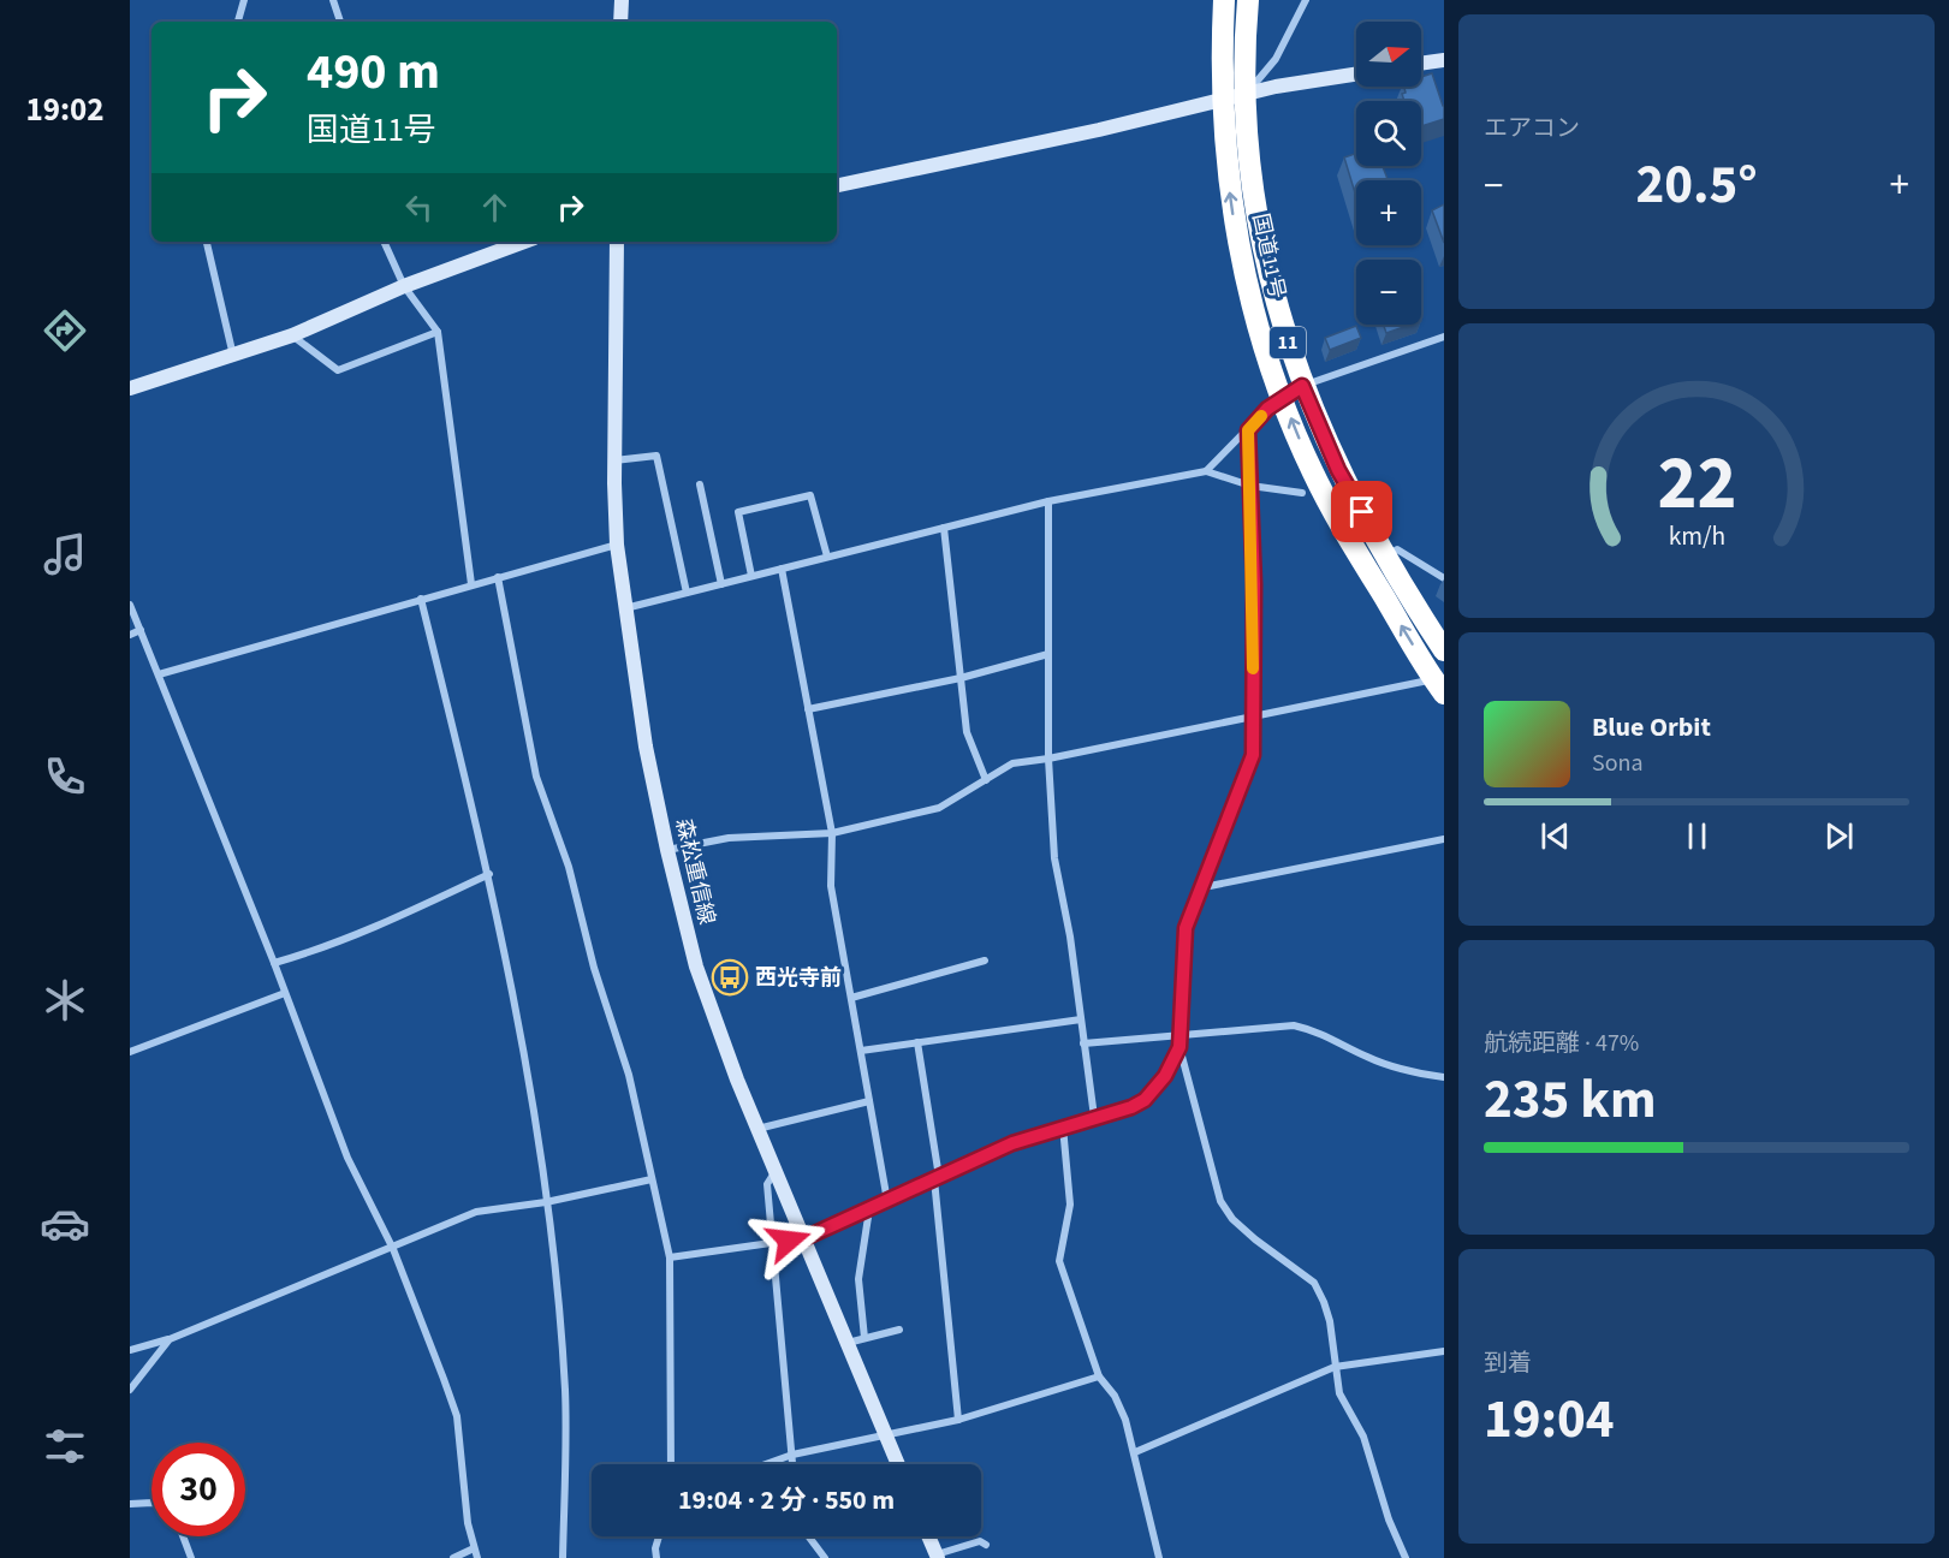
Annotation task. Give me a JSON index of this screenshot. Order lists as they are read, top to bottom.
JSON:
{
  "streets": {
    "highway": ["国道11号", "11"],
    "main road": ["森松重信線"]
  },
  "places": {
    "bus stop": ["西光寺前"]
  },
  "north": "right",
  "page": {
    "tabs": "19:02",
    "tile": [
      "エアコン",
      ["航続距離 · 47%", "235 km"],
      ["到着", "19:04"]
    ],
    "map_buttons": ["+", "−"],
    "turn": ["490 m", "国道11号"],
    "heat": ["−", "20.5°", "+"],
    "song": ["Blue Orbit", "Sona"],
    "limit": "30",
    "trip": "19:04 · 2 分 · 550 m",
    "gauge": ["22", "km/h"]
  }
}
